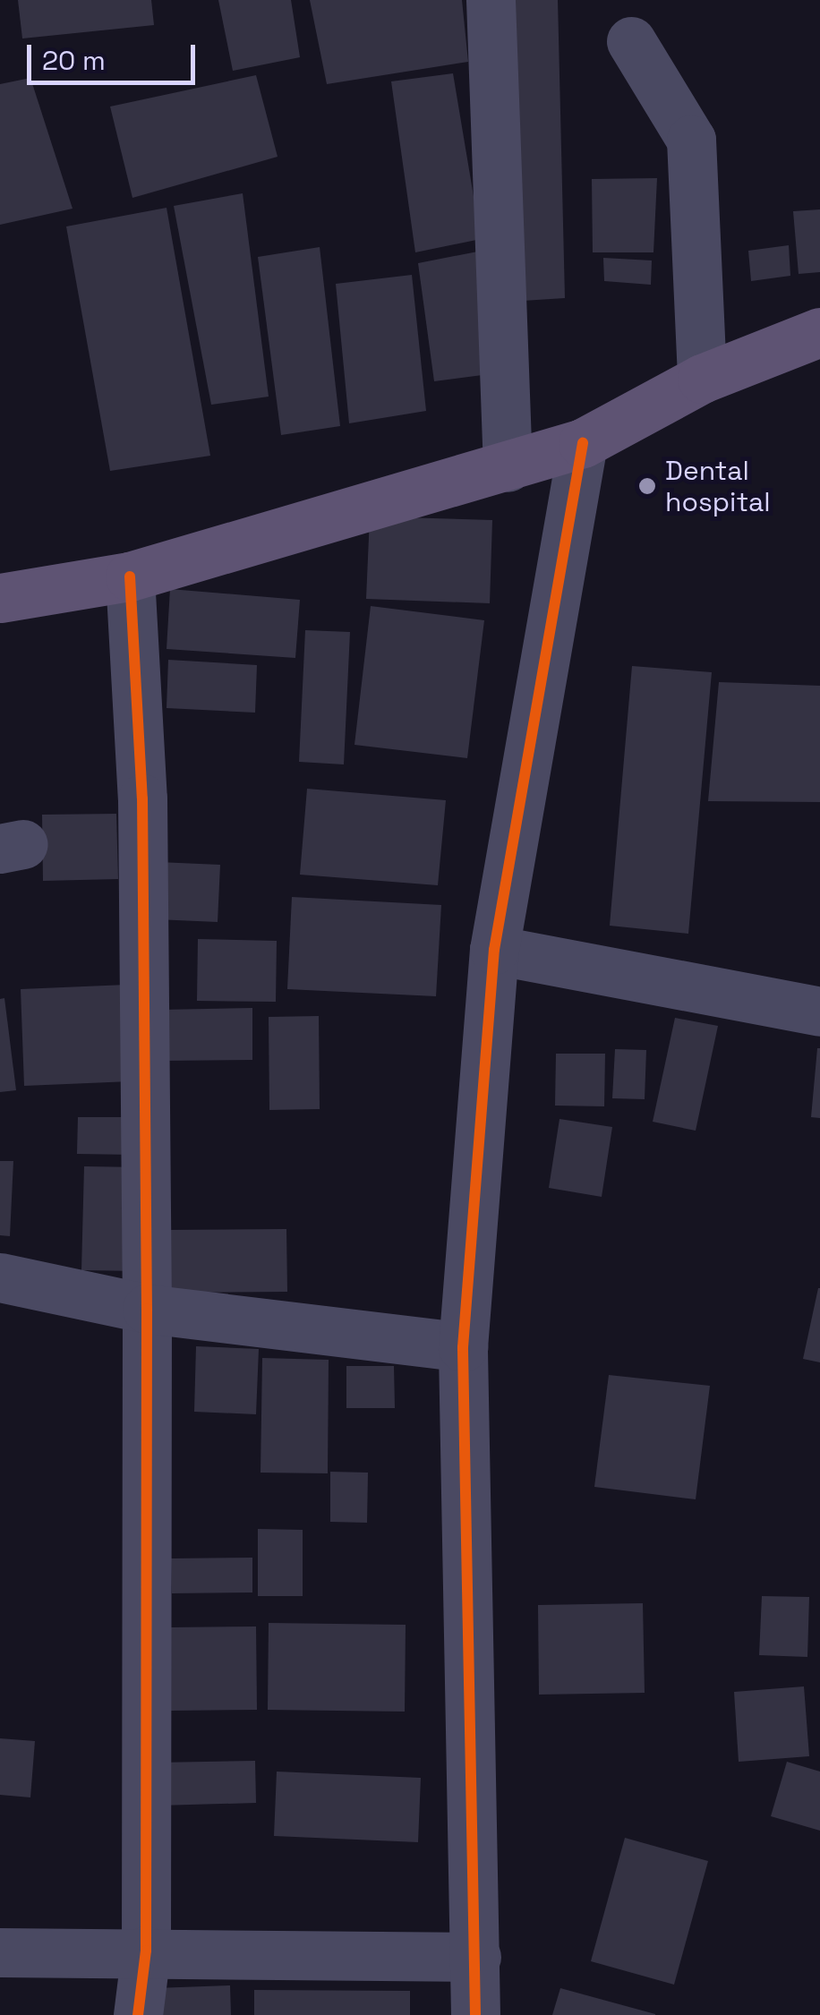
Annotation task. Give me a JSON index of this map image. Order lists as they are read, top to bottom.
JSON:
{
  "places": ["Dental hospital"],
  "scale_bar": "20 m"
}
